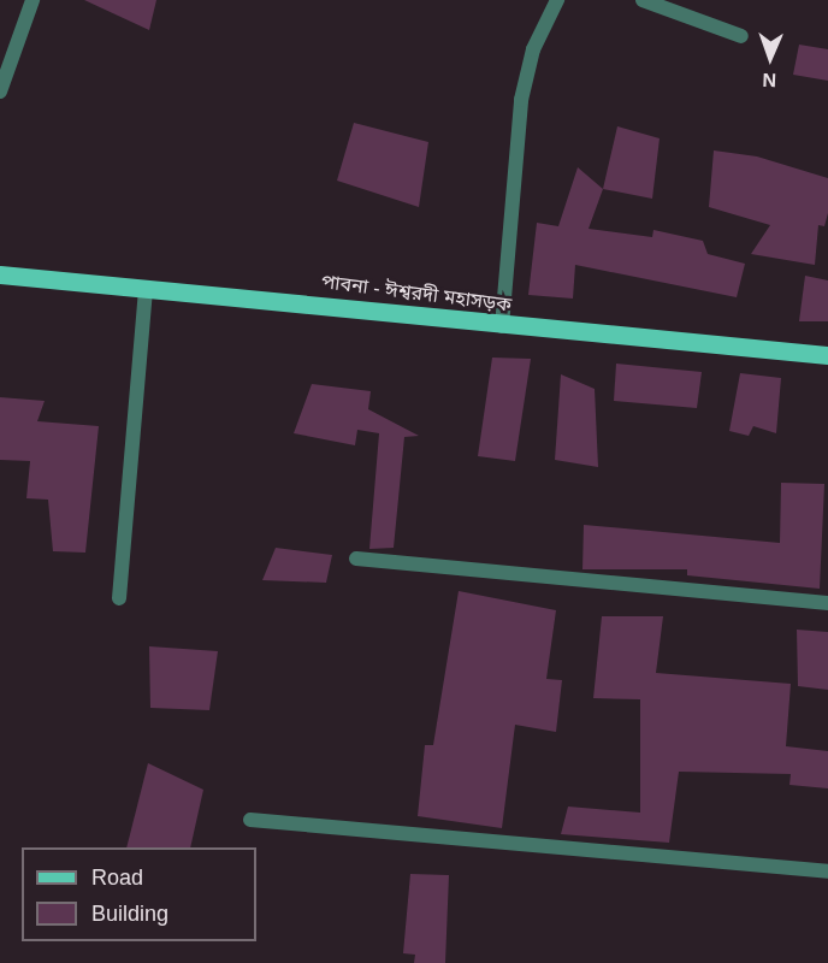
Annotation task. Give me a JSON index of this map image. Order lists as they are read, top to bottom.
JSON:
{
  "streets": {
    "main road": ["পাবনা - ঈশ্বরদী মহাসড়ক"]
  },
  "legend": ["Road", "Building"],
  "north": "bottom"
}
